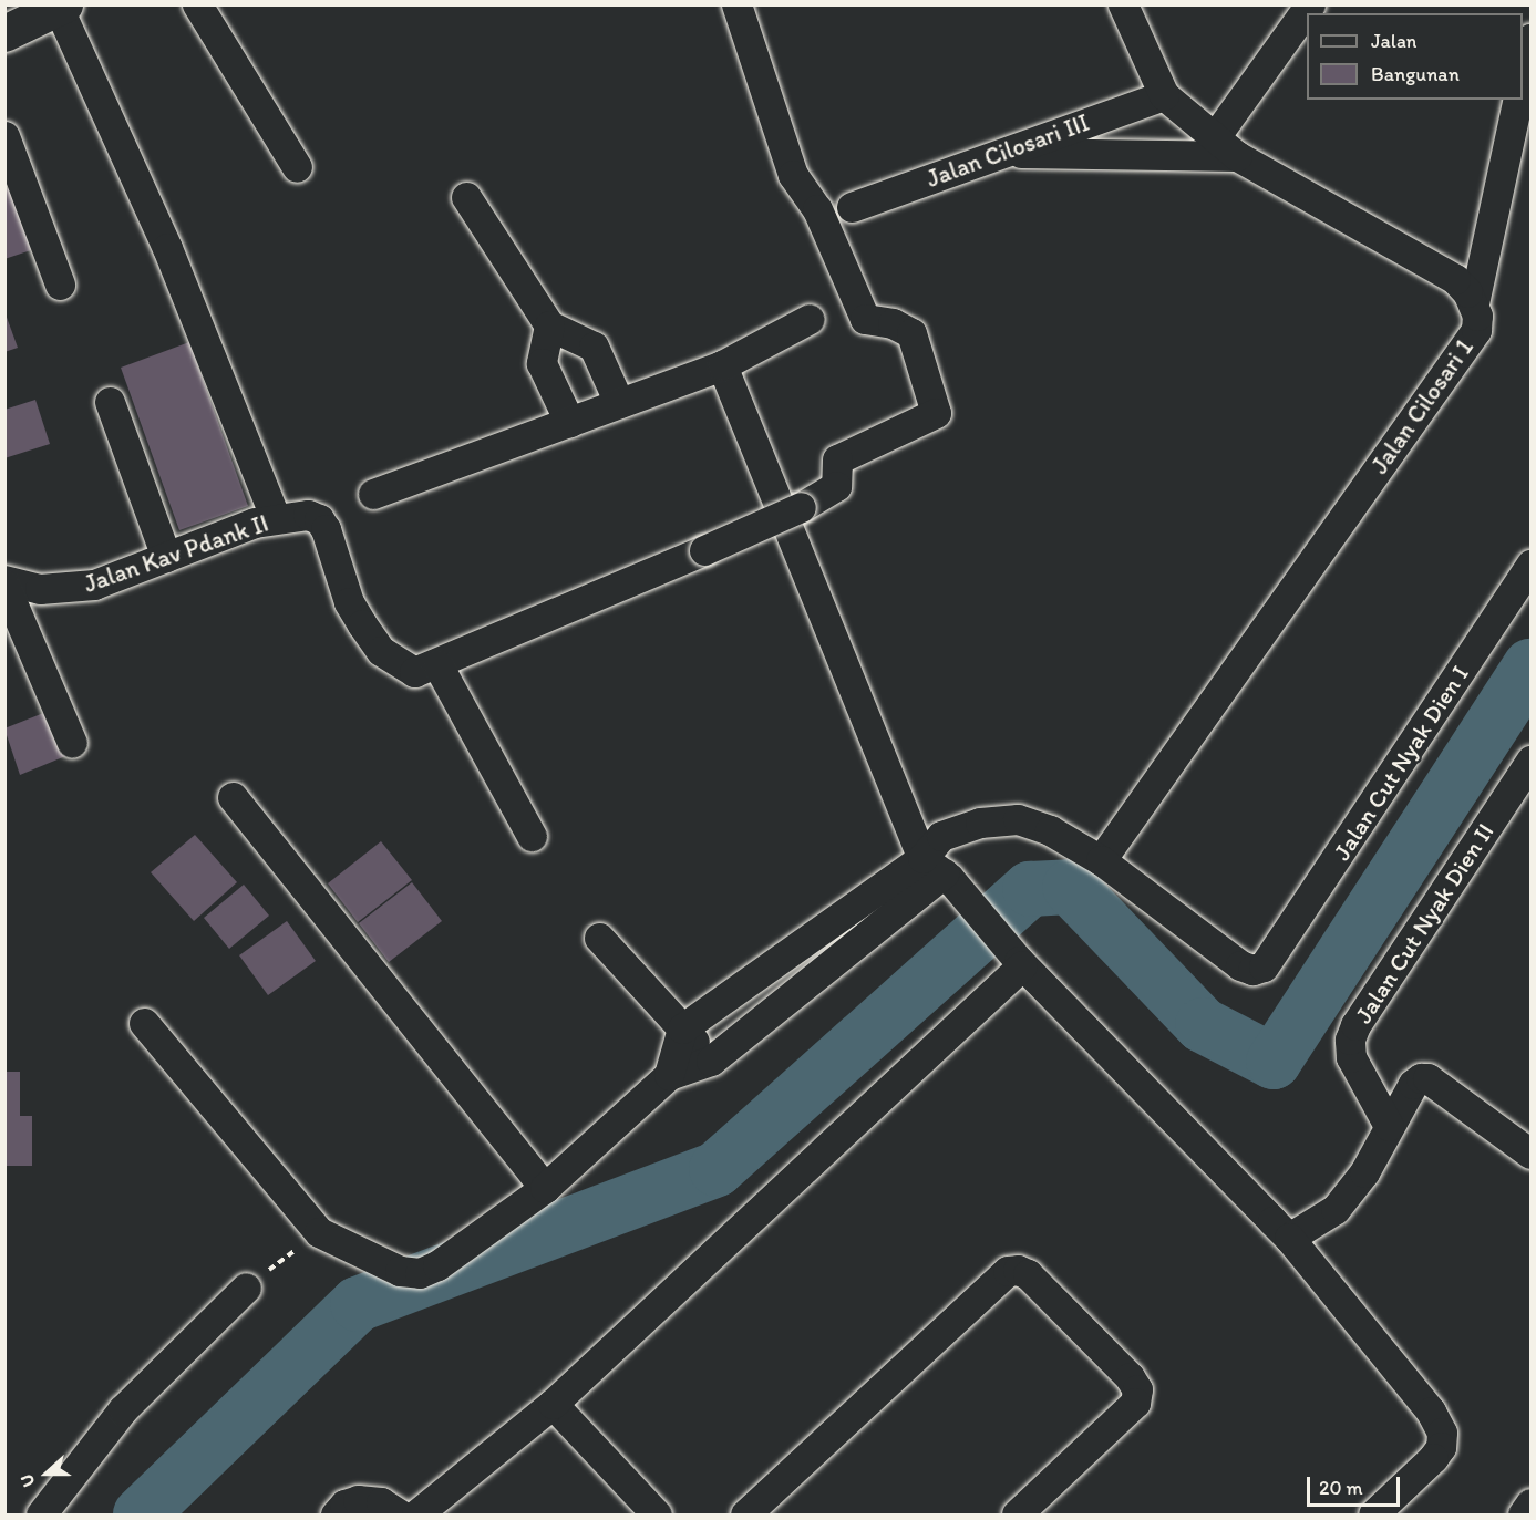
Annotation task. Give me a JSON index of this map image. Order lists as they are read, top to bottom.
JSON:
{
  "streets": {
    "street": [
      "Jalan Cilosari III",
      "Jalan Cilosari 1",
      "Jalan Kav Pdank II",
      "Jalan Cut Nyak Dien I",
      "Jalan Cut Nyak Dien II"
    ]
  },
  "crossings": [
    ["Jalan Cilosari III", "Jalan Cilosari 1"],
    ["Jalan Cilosari 1", "Jalan Cut Nyak Dien I"]
  ],
  "legend": ["Jalan", "Bangunan"],
  "scale_bar": "20 m",
  "north": "left"
}
